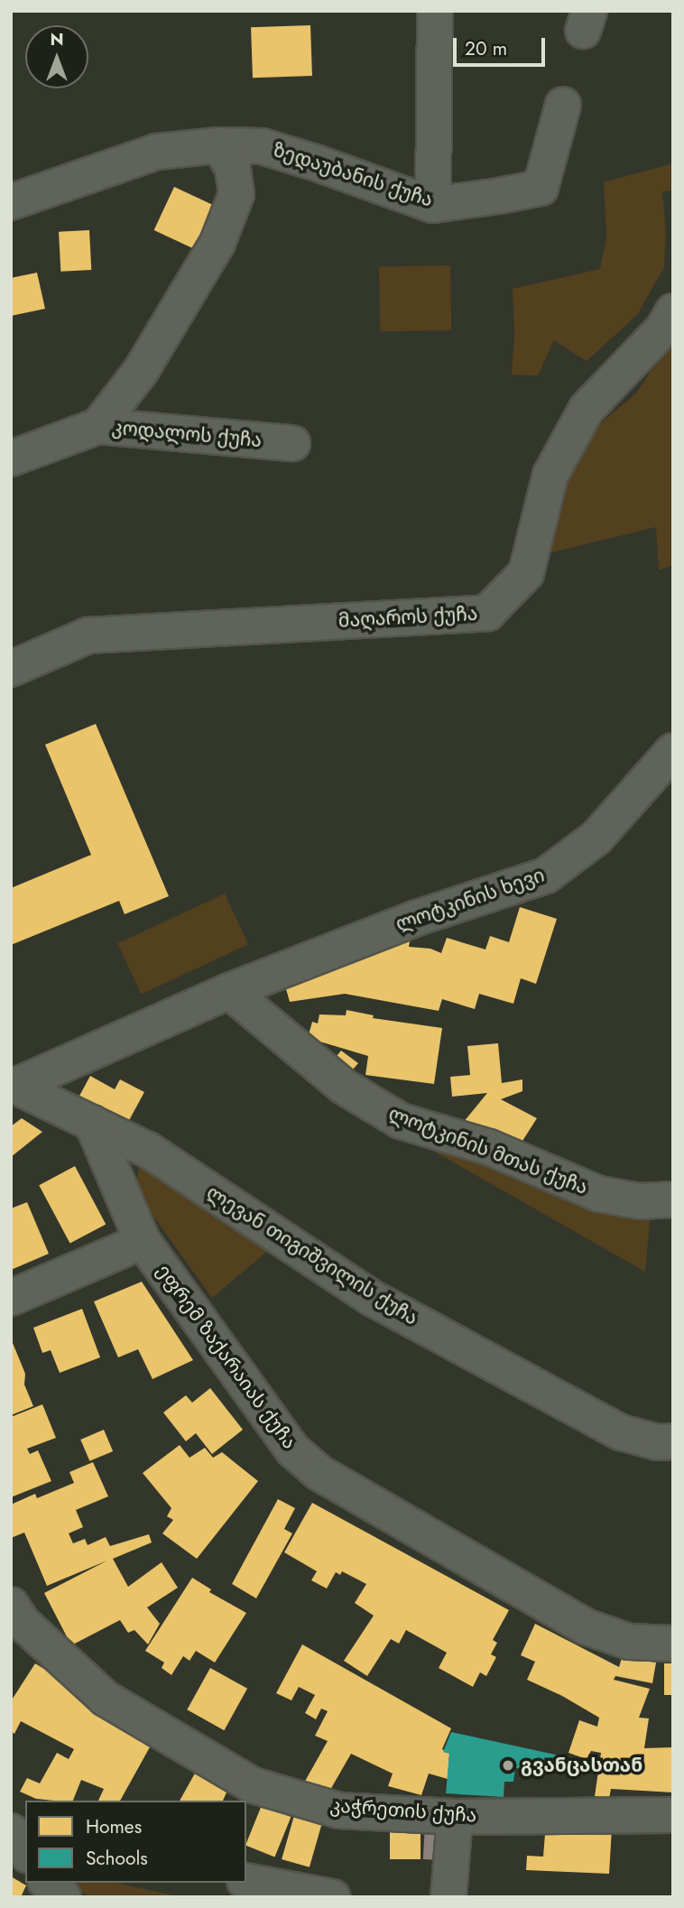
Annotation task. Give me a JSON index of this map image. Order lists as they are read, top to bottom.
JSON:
{
  "streets": {
    "street": [
      "ზედაუბანის ქუჩა",
      "კოდალოს ქუჩა",
      "მაღაროს ქუჩა",
      "ლოტკინის ხევი",
      "ლოტკინის მთას ქუჩა",
      "ლევან თიგიშვილის ქუჩა",
      "ეფრემ ზაქარაიას ქუჩა",
      "კაჭრეთის ქუჩა"
    ]
  },
  "crossings": [
    ["ლოტკინის ხევი", "ლოტკინის მთას ქუჩა"],
    ["ლევან თიგიშვილის ქუჩა", "ეფრემ ზაქარაიას ქუჩა"]
  ],
  "places": ["გვანცასთან"],
  "legend": ["Homes", "Schools"],
  "scale_bar": "20 m",
  "north": "top"
}
